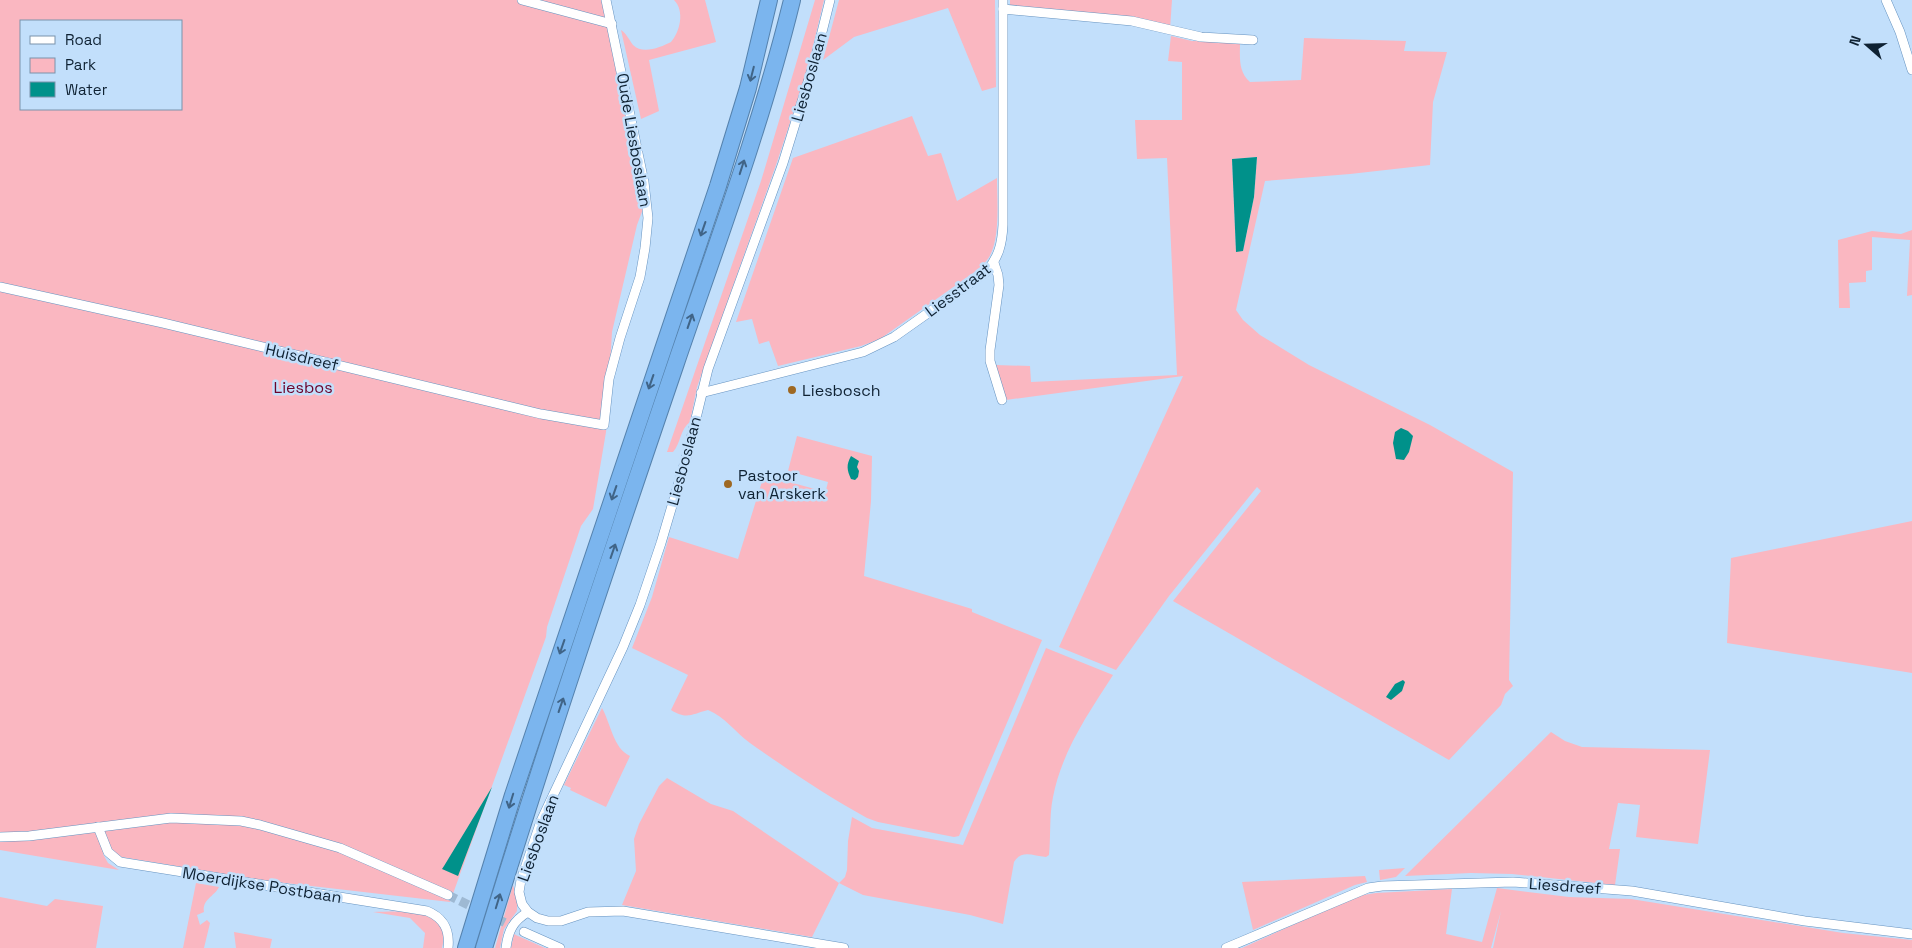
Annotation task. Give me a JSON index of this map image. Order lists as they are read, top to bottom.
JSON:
{
  "streets": {
    "street": [
      "Liesboslaan",
      "Oude Liesboslaan",
      "Liesstraat",
      "Huisdreef",
      "Moerdijkse Postbaan",
      "Liesdreef"
    ]
  },
  "crossings": [
    ["Liesboslaan", "Liesstraat"],
    ["Oude Liesboslaan", "Huisdreef"]
  ],
  "parks": ["Liesbos"],
  "places": ["Liesbosch", "Pastoor van Arskerk"],
  "legend": ["Road", "Park", "Water"],
  "north": "left"
}
